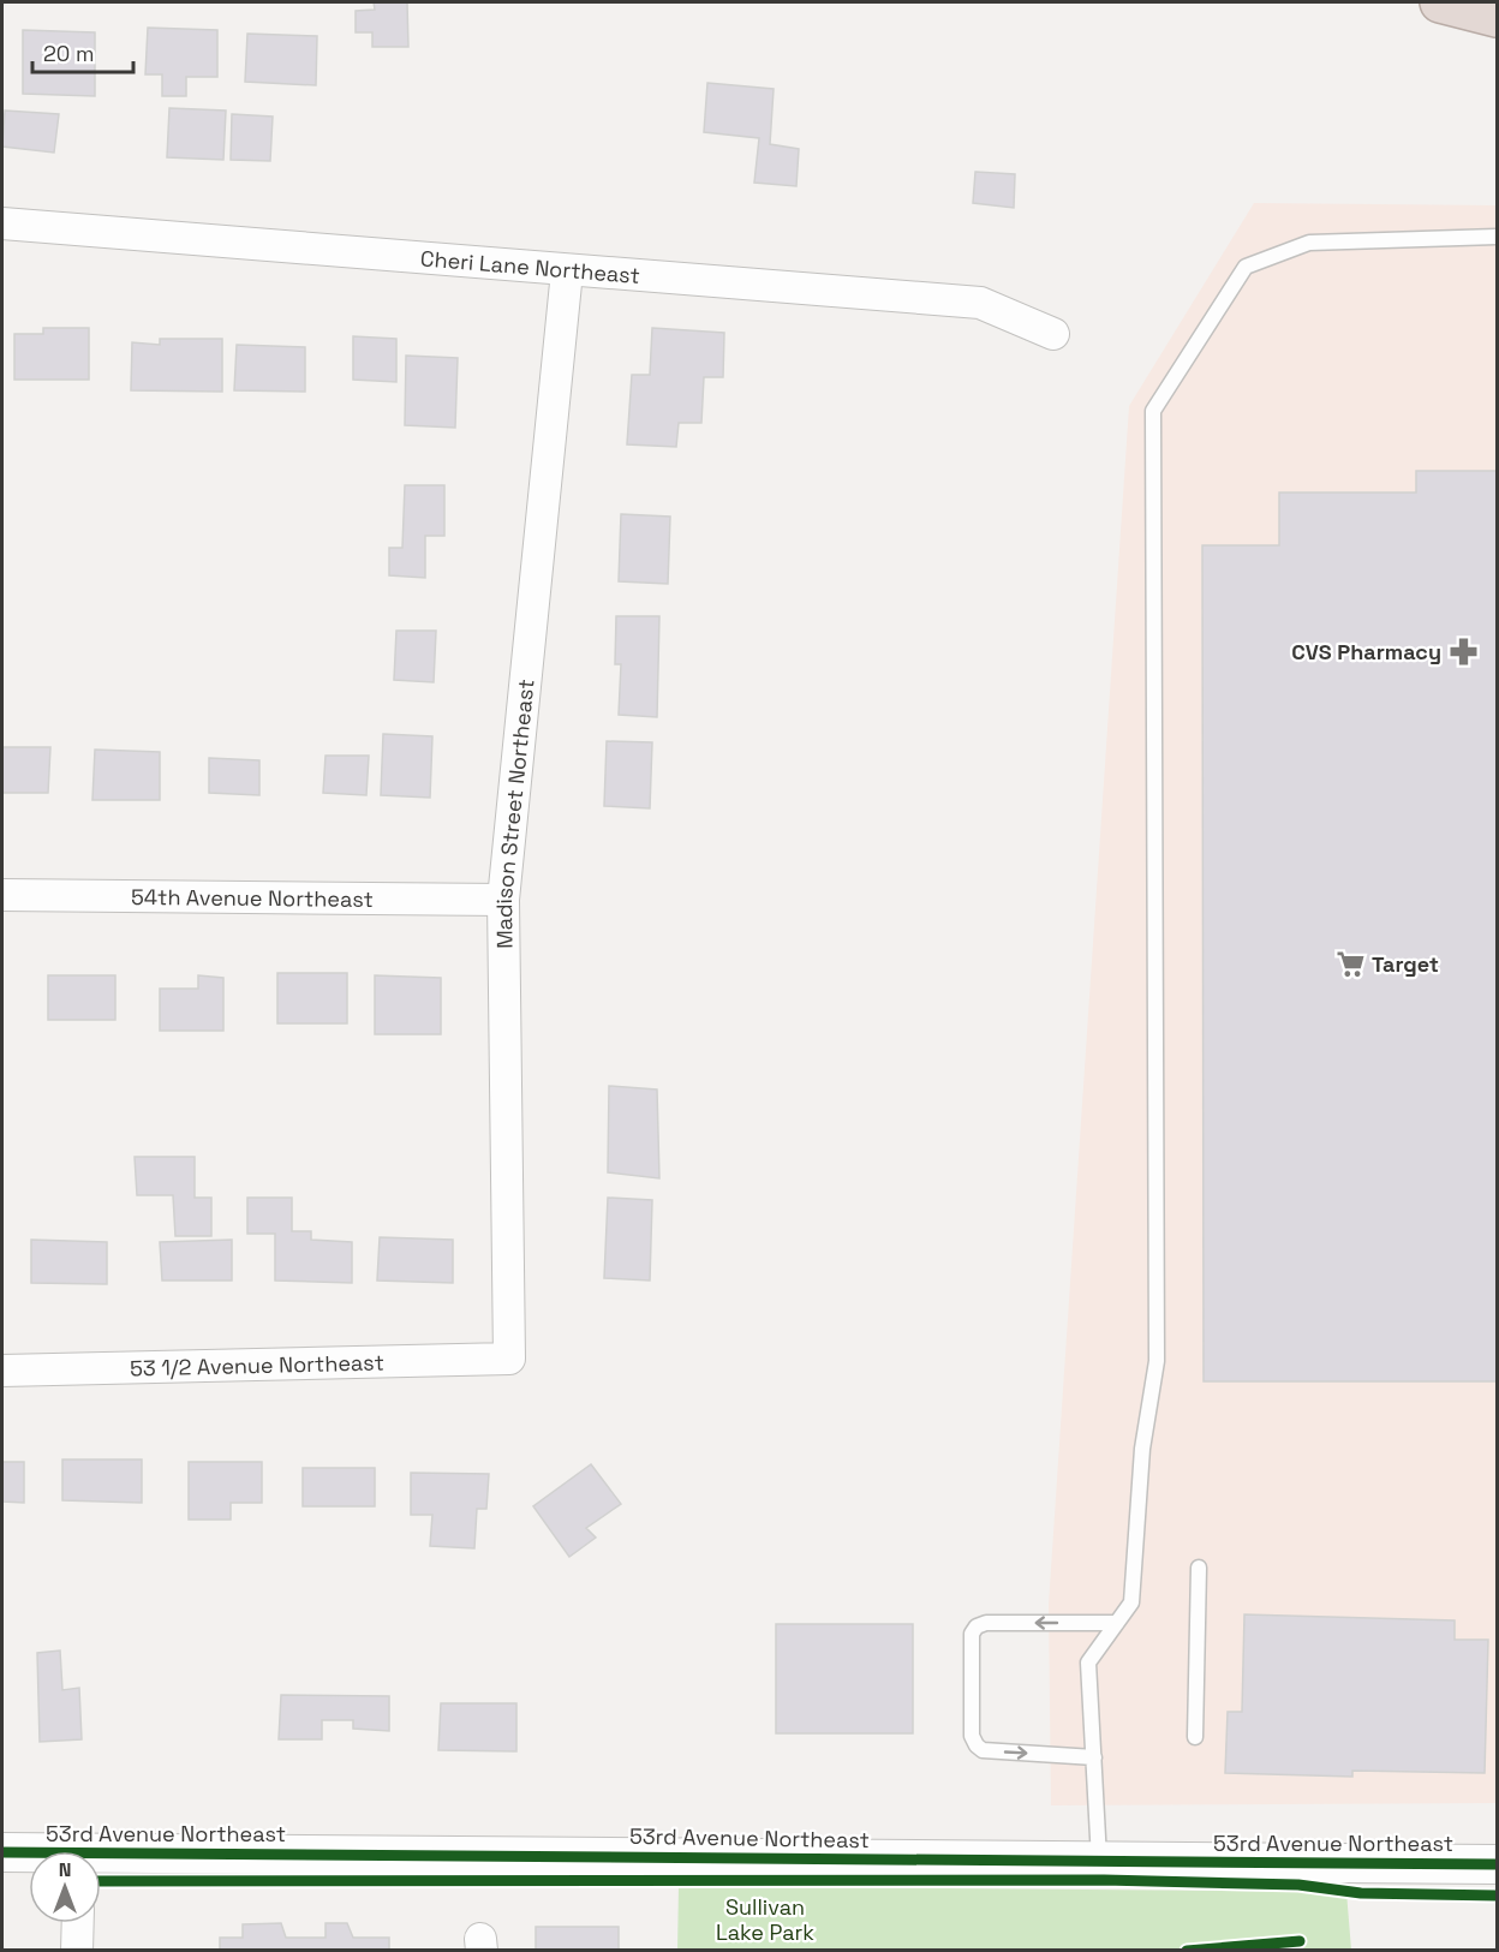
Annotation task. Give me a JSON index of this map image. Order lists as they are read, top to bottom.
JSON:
{
  "streets": {
    "street": [
      "Cheri Lane Northeast",
      "Madison Street Northeast",
      "54th Avenue Northeast",
      "53 1/2 Avenue Northeast",
      "53rd Avenue Northeast"
    ]
  },
  "crossings": [
    ["Cheri Lane Northeast", "Madison Street Northeast"],
    ["Madison Street Northeast", "54th Avenue Northeast"],
    ["Madison Street Northeast", "53 1/2 Avenue Northeast"]
  ],
  "parks": ["Sullivan Lake Park"],
  "places": {
    "pharmacy": ["CVS Pharmacy"],
    "supermarket": ["Target"]
  },
  "scale_bar": "20 m",
  "north": "top"
}
